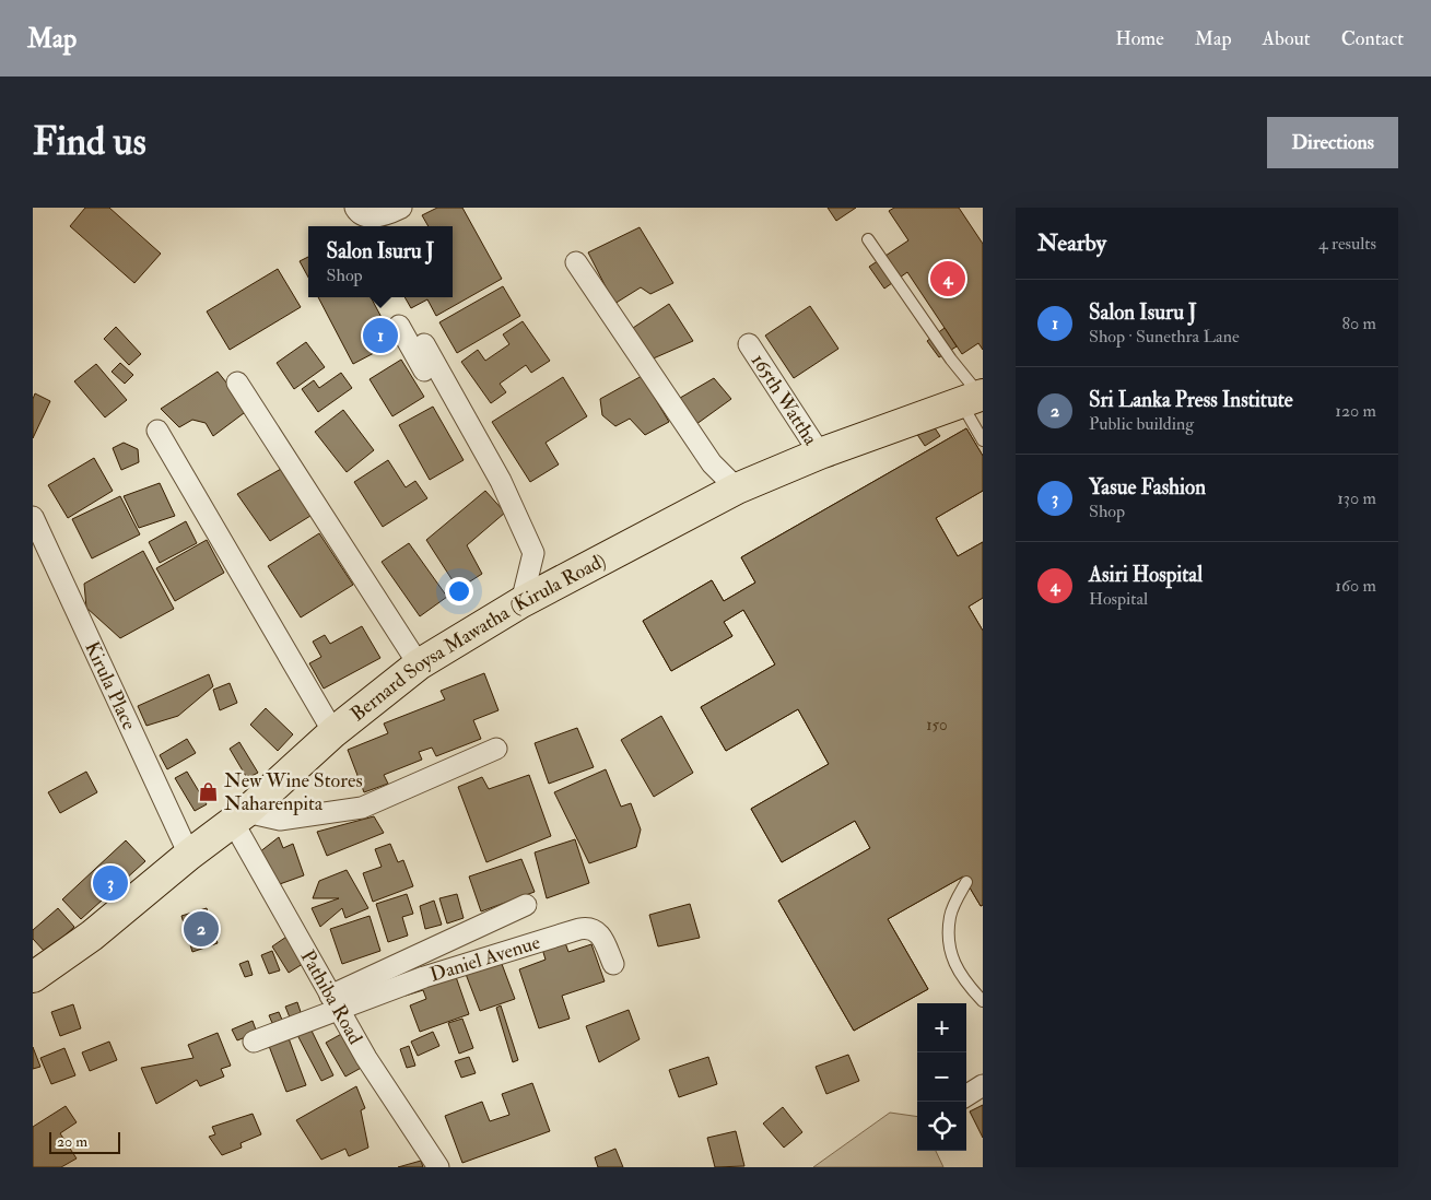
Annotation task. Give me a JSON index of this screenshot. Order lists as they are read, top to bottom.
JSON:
{
  "streets": {
    "main road": ["Bernard Soysa Mawatha (Kirula Road)"],
    "street": [
      "165th Wattha",
      "Kirula Place",
      "Daniel Avenue",
      "Pathiba Road"
    ]
  },
  "crossings": [
    ["165th Wattha", "Bernard Soysa Mawatha (Kirula Road)"],
    ["Bernard Soysa Mawatha (Kirula Road)", "Kirula Place"],
    ["Bernard Soysa Mawatha (Kirula Road)", "Pathiba Road"],
    ["Daniel Avenue", "Pathiba Road"]
  ],
  "places": {
    "shop": ["New Wine Stores Naharenpita"]
  },
  "house_numbers": ["150"],
  "scale_bar": "20 m",
  "page": {
    "header": "Map",
    "nav": [
      "Home",
      "Map",
      "About",
      "Contact"
    ],
    "buttons": "Directions",
    "title": "Find us",
    "heading": ["Nearby", "4 results"],
    "popup": ["Salon Isuru J", "Shop"],
    "pins": [
      "4",
      "1",
      "3",
      "2"
    ],
    "list": [
      {
        "mark": "1",
        "name": "Salon Isuru J",
        "note": "Shop · Sunethra Lane",
        "value": "80 m"
      },
      {
        "mark": "2",
        "name": "Sri Lanka Press Institute",
        "note": "Public building",
        "value": "120 m"
      },
      {
        "mark": "3",
        "name": "Yasue Fashion",
        "note": "Shop",
        "value": "130 m"
      },
      {
        "mark": "4",
        "name": "Asiri Hospital",
        "note": "Hospital",
        "value": "160 m"
      }
    ],
    "map_buttons": ["+", "−"],
    "scale": "20 m"
  }
}
